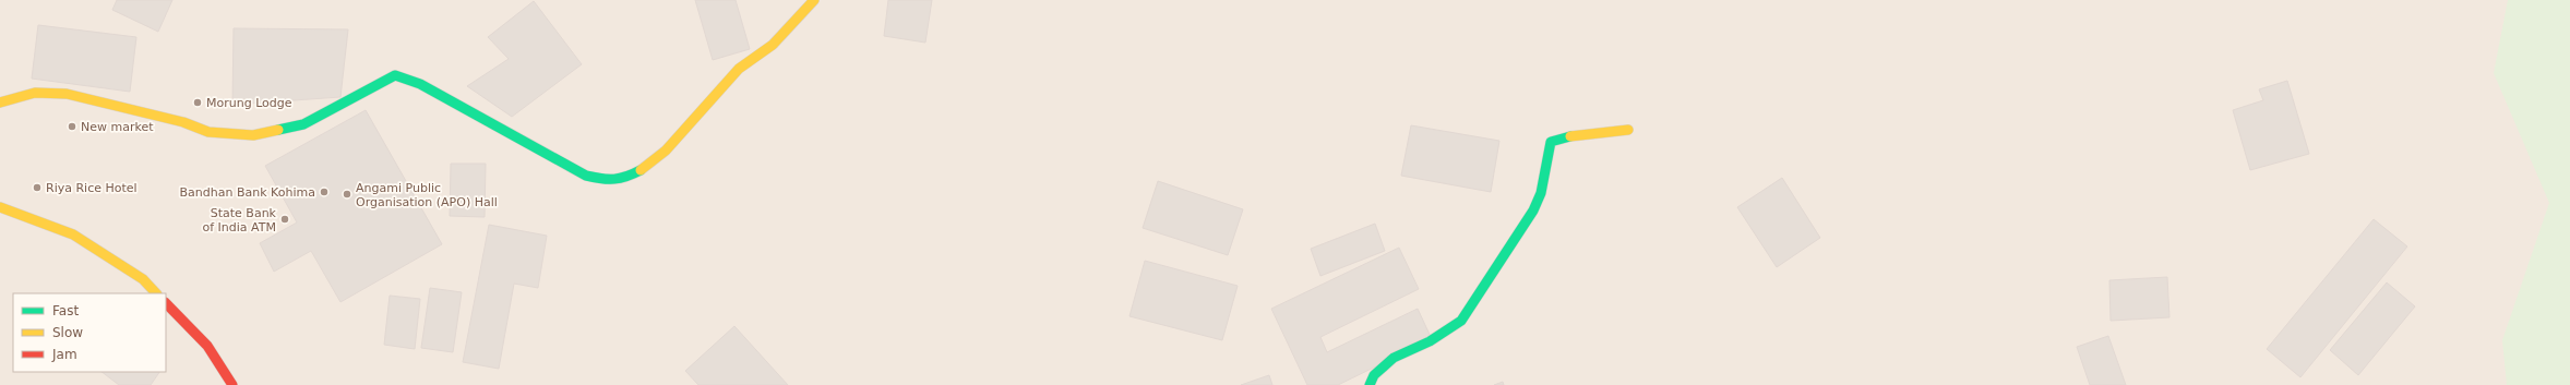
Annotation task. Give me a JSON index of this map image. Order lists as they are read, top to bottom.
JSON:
{
  "places": [
    "Morung Lodge",
    "New market",
    "Riya Rice Hotel",
    "Bandhan Bank Kohima",
    "Angami Public Organisation (APO) Hall",
    "State Bank of India ATM"
  ],
  "legend": ["Fast", "Slow", "Jam"]
}
